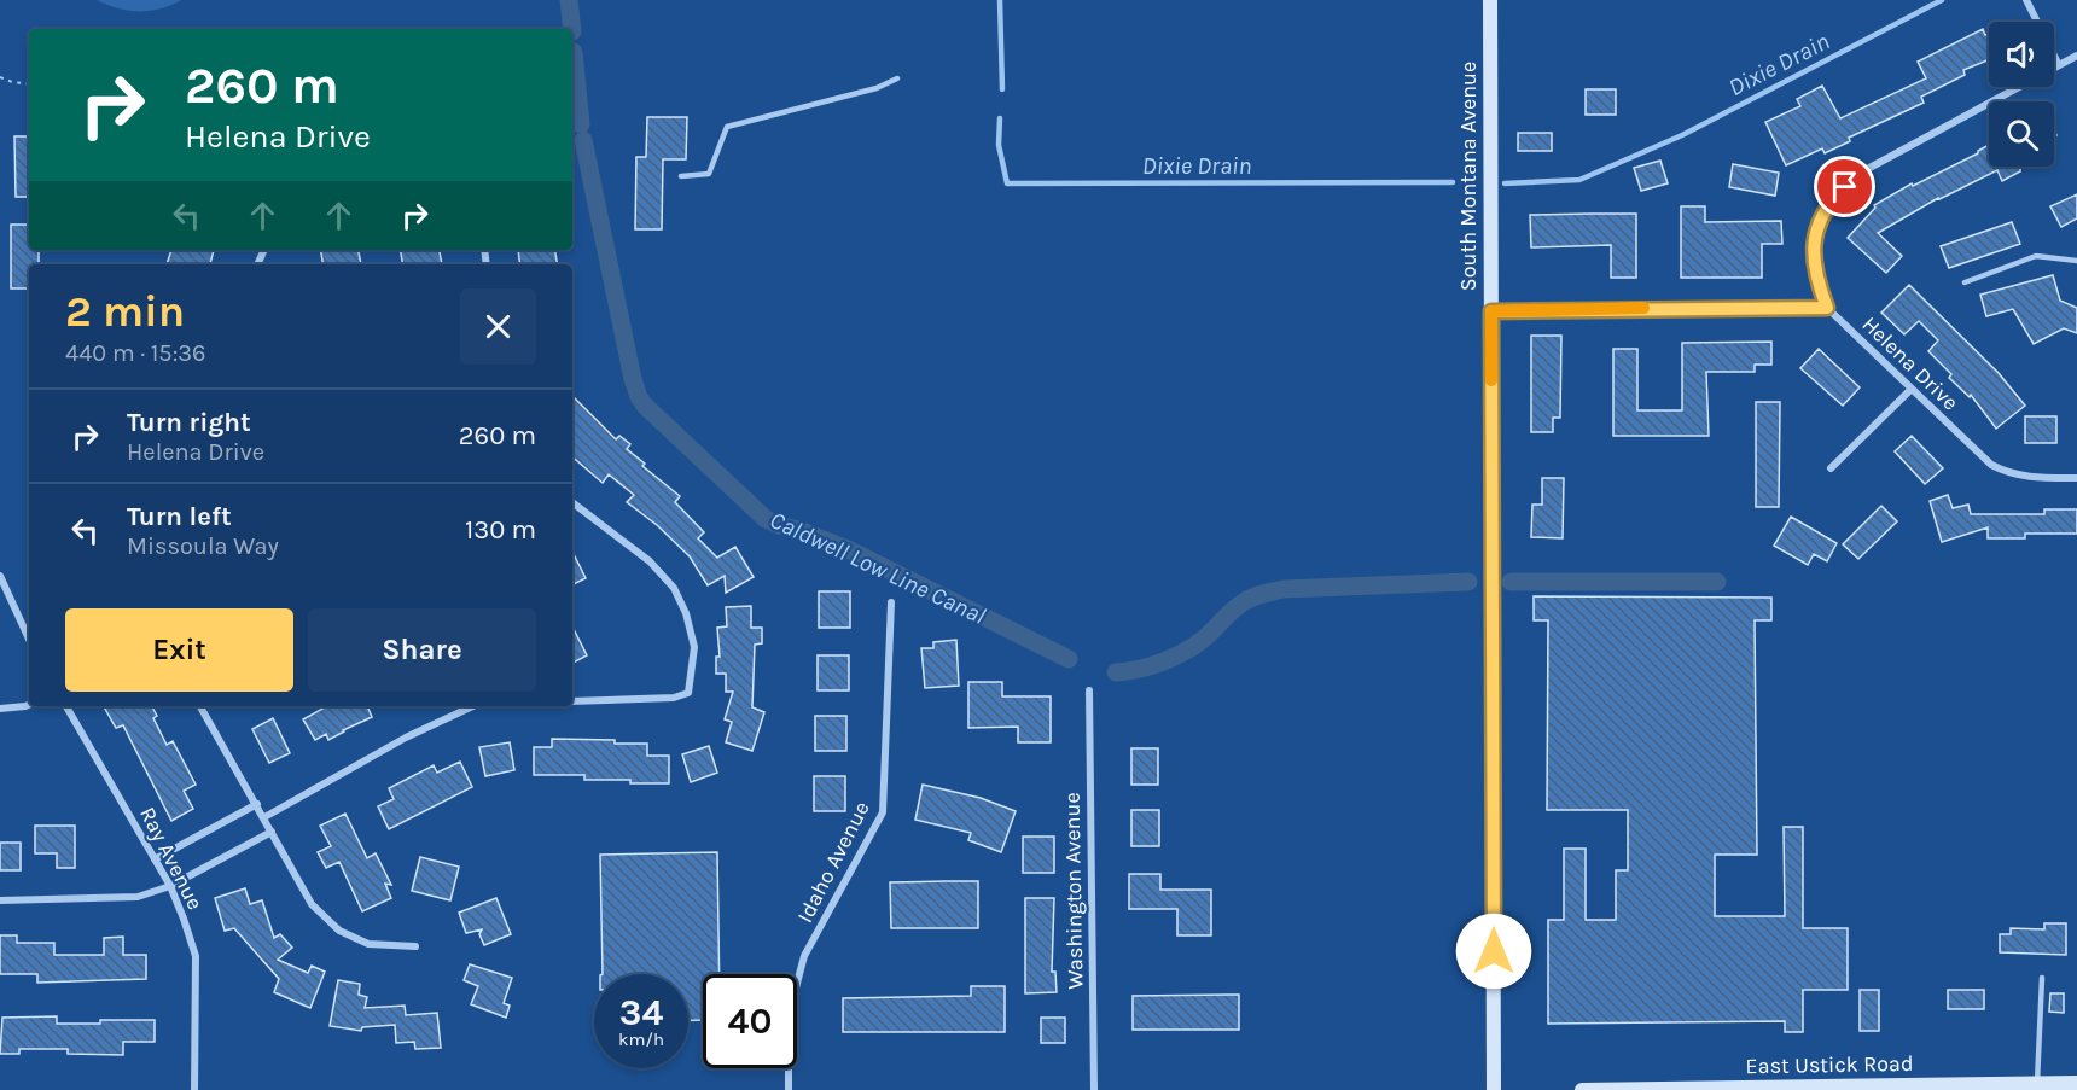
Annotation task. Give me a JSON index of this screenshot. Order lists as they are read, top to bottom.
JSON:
{
  "streets": {
    "street": [
      "South Montana Avenue",
      "Helena Drive",
      "Ray Avenue",
      "Idaho Avenue",
      "Washington Avenue",
      "East Ustick Road"
    ]
  },
  "water": ["Dixie Drain", "Caldwell Low Line Canal"],
  "page": {
    "turn": ["260 m", "Helena Drive"],
    "heading": ["2 min", "440 m · 15:36"],
    "list": [
      {
        "name": "Turn right",
        "note": "Helena Drive",
        "value": "260 m"
      },
      {
        "name": "Turn left",
        "note": "Missoula Way",
        "value": "130 m"
      }
    ],
    "buttons": ["Exit", "Share"],
    "speed": "34 km/h",
    "limit": "40"
  }
}
